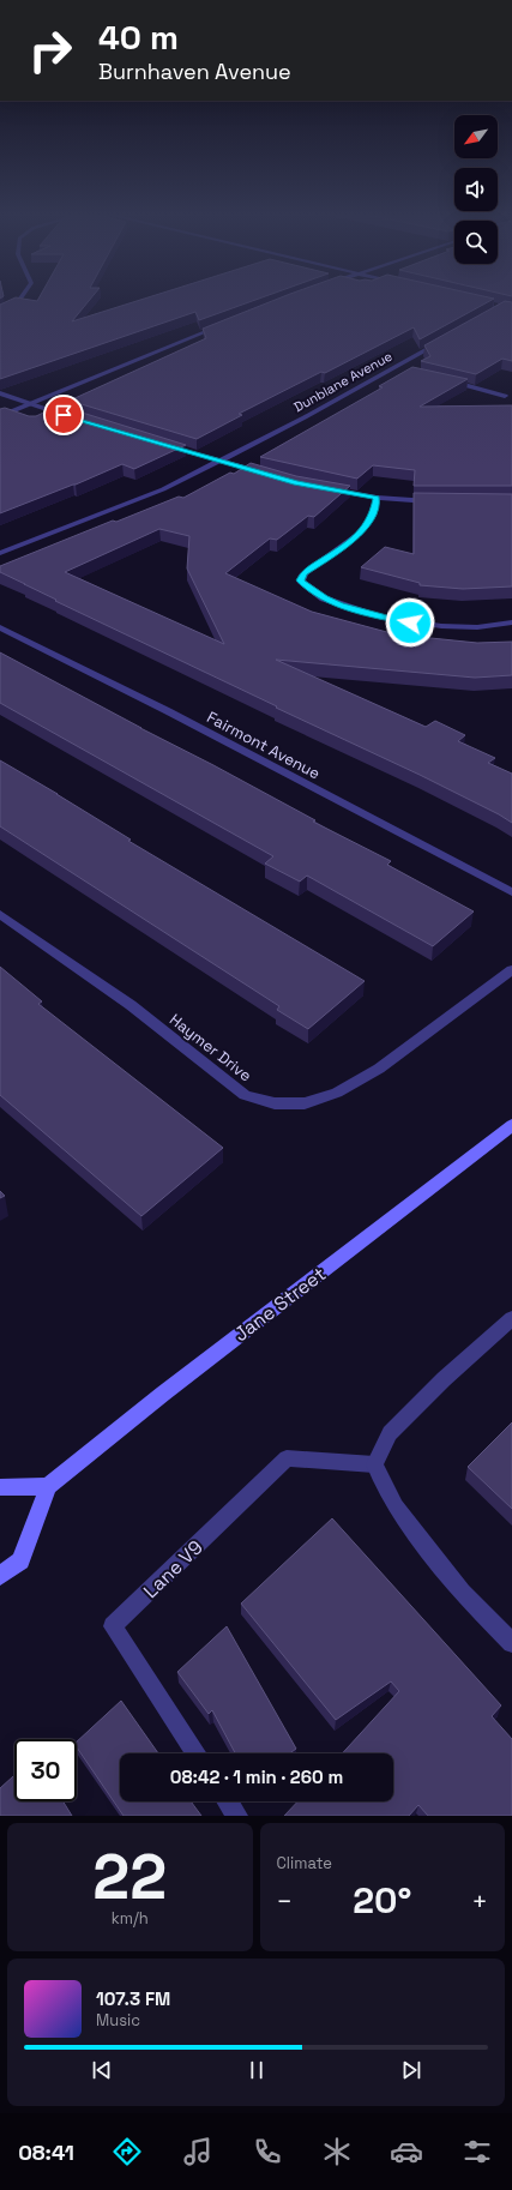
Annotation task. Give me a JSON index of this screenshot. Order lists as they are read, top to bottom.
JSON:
{
  "streets": {
    "main road": ["Jane Street"],
    "street": [
      "Dunblane Avenue",
      "Fairmont Avenue",
      "Haymer Drive",
      "Lane V9"
    ]
  },
  "north": "bottom left",
  "page": {
    "turn": ["40 m", "Burnhaven Avenue"],
    "limit": "30",
    "trip": "08:42 · 1 min · 260 m",
    "tile": [
      ["22", "km/h"],
      "Climate"
    ],
    "heat": ["−", "20°", "+"],
    "song": ["107.3 FM", "Music"],
    "tabs": "08:41"
  }
}
